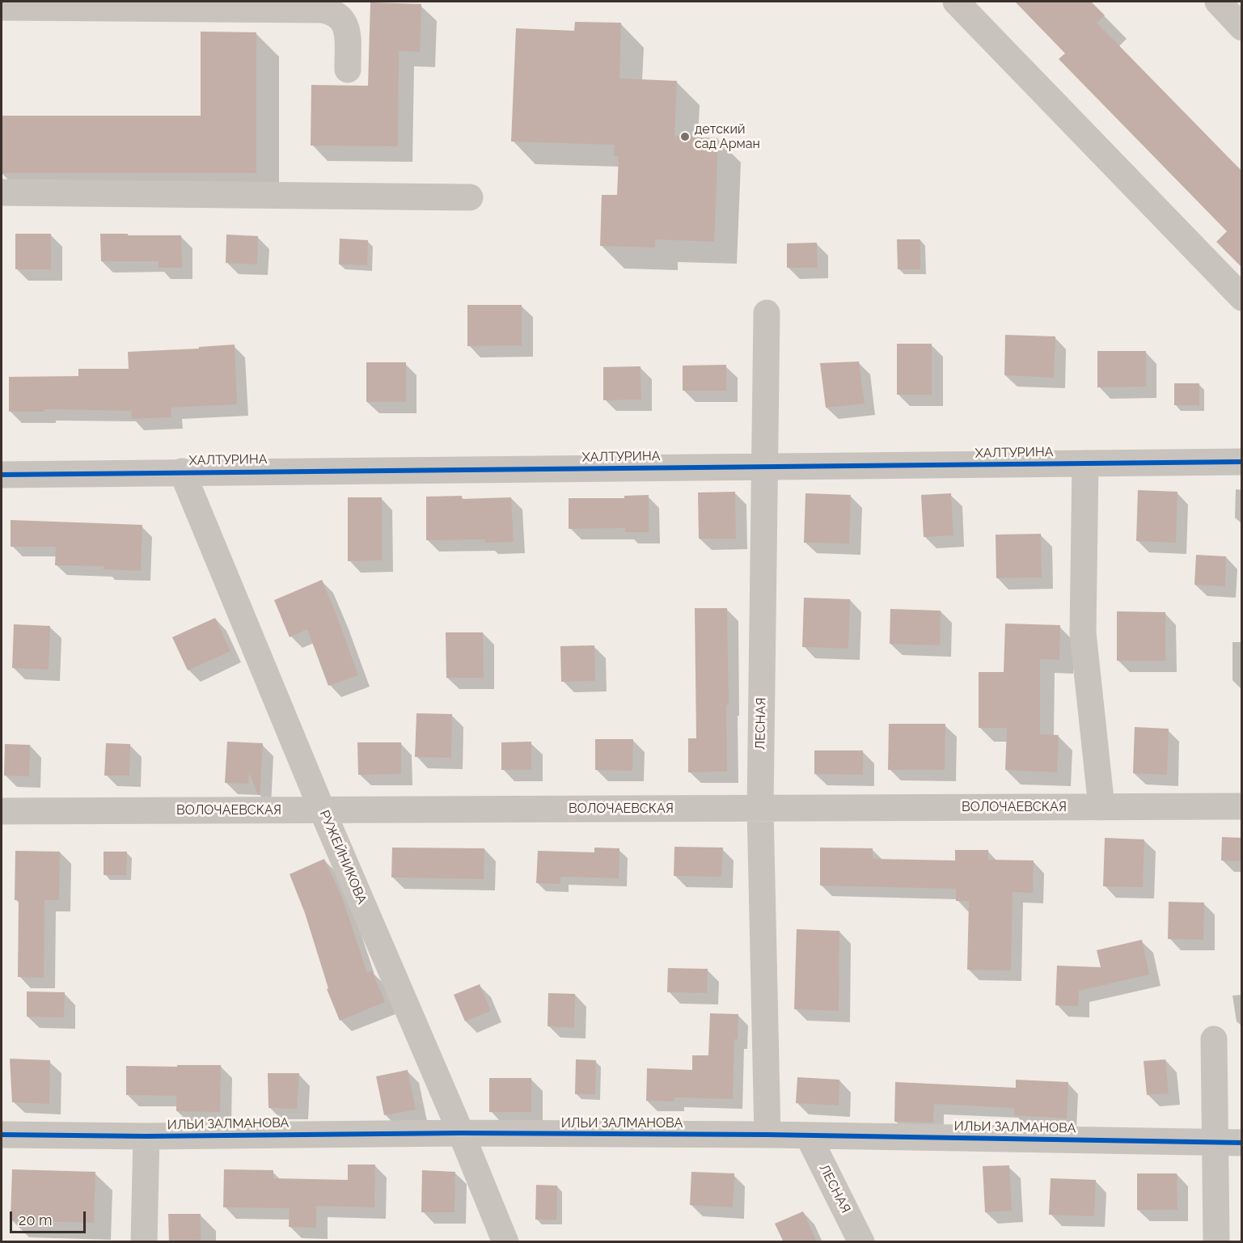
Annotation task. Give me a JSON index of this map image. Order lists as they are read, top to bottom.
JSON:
{
  "streets": {
    "street": [
      "ХАЛТУРИНА",
      "ЛЕСНАЯ",
      "ВОЛОЧАЕВСКАЯ",
      "РУЖЕЙНИКОВА",
      "ИЛЬИ ЗАЛМАНОВА"
    ]
  },
  "crossings": [
    ["ХАЛТУРИНА", "ЛЕСНАЯ"],
    ["ХАЛТУРИНА", "РУЖЕЙНИКОВА"],
    ["ЛЕСНАЯ", "ВОЛОЧАЕВСКАЯ"],
    ["ЛЕСНАЯ", "ИЛЬИ ЗАЛМАНОВА"],
    ["ВОЛОЧАЕВСКАЯ", "РУЖЕЙНИКОВА"],
    ["РУЖЕЙНИКОВА", "ИЛЬИ ЗАЛМАНОВА"]
  ],
  "places": ["детский сад Арман"],
  "scale_bar": "20 m"
}
